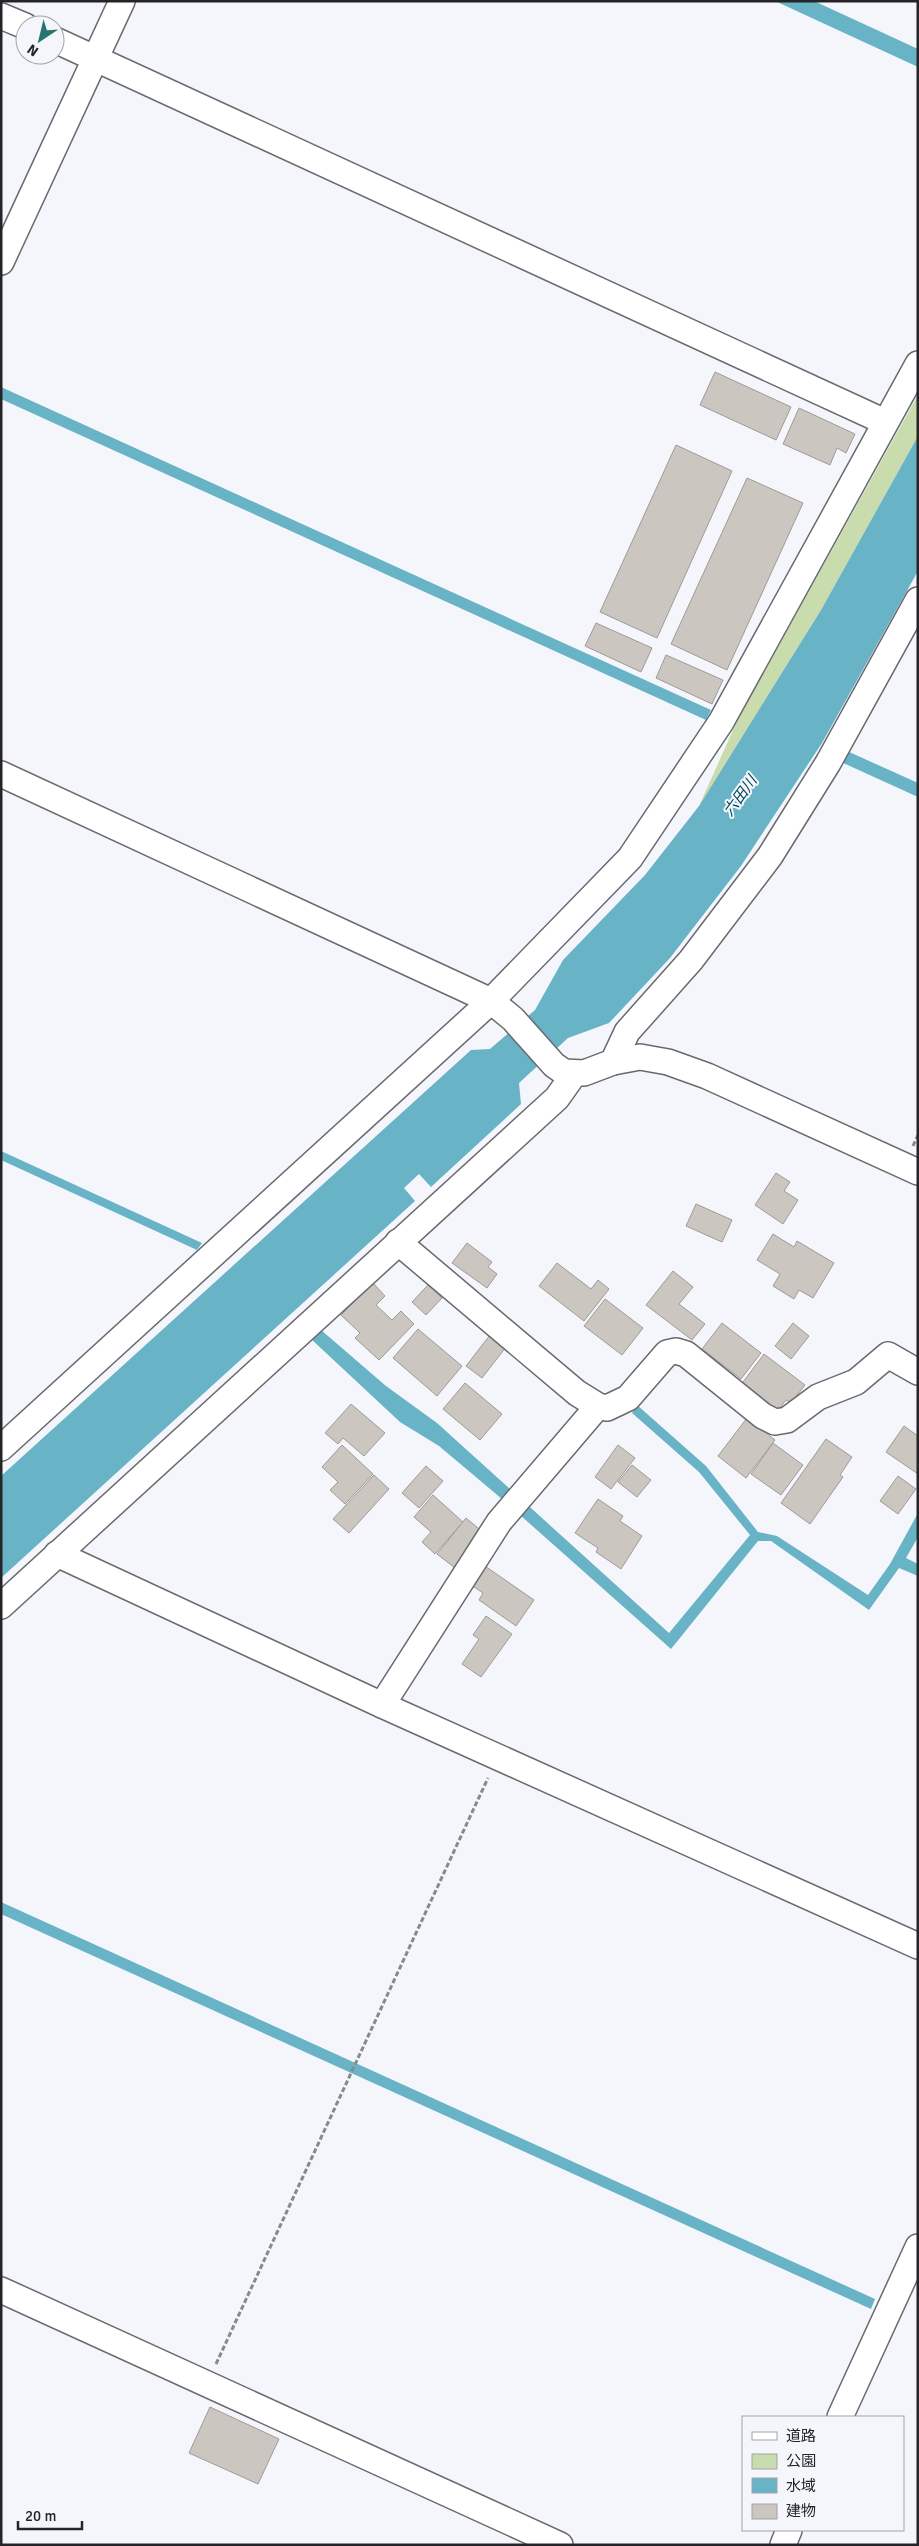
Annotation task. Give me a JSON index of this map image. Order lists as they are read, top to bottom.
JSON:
{
  "water": ["六田川"],
  "legend": [
    "道路",
    "公園",
    "水域",
    "建物"
  ],
  "scale_bar": "20 m",
  "north": "bottom left"
}
